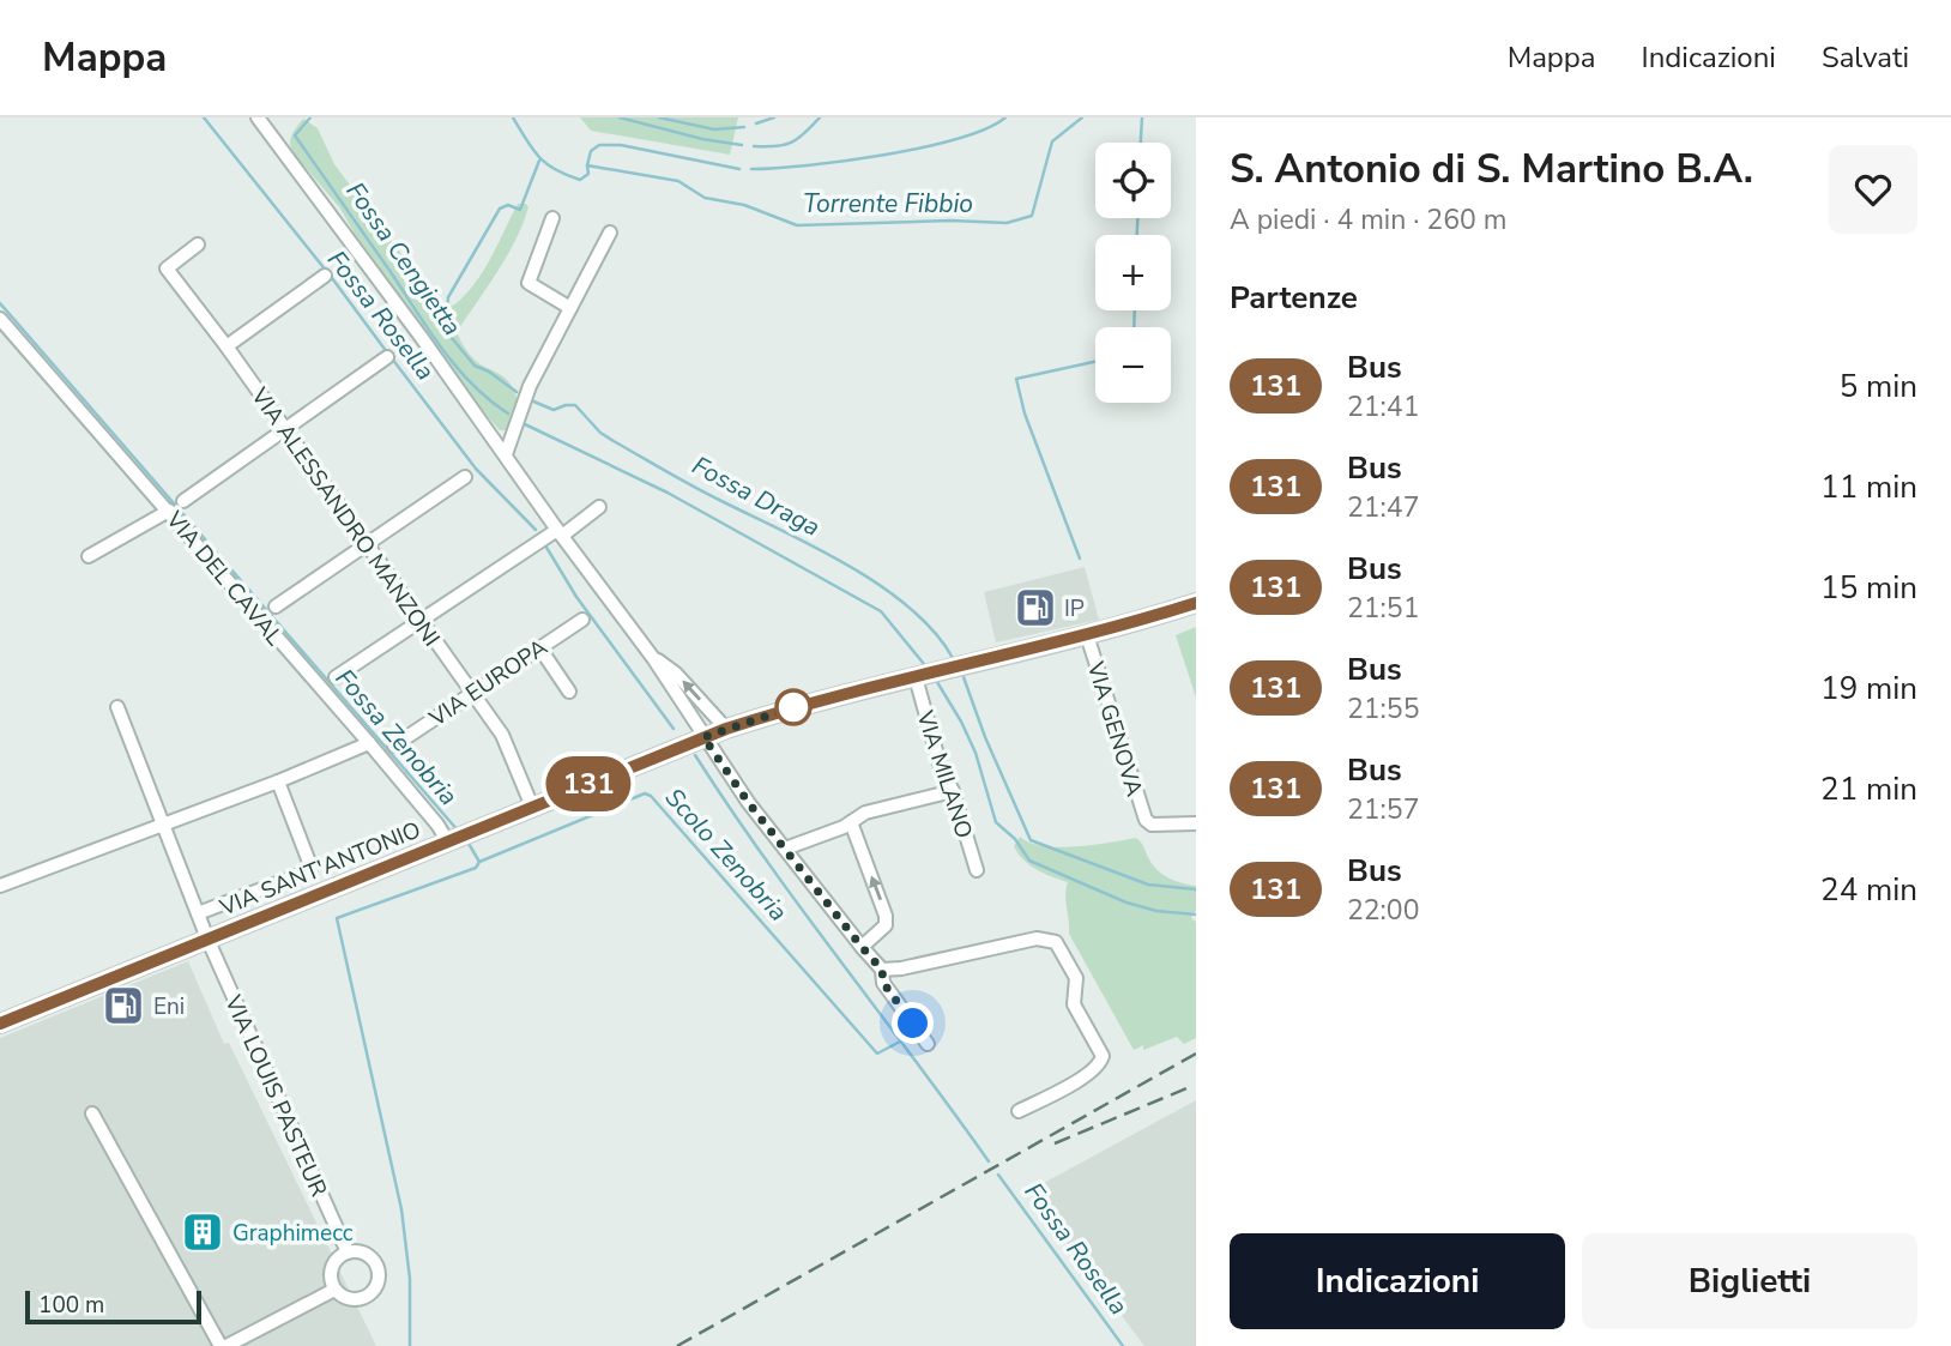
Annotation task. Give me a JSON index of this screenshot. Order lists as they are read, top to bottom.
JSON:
{
  "streets": {
    "main road": ["VIA SANT'ANTONIO"],
    "street": [
      "VIA ALESSANDRO MANZONI",
      "VIA DEL CAVAL",
      "VIA EUROPA",
      "VIA GENOVA",
      "VIA MILANO",
      "VIA LOUIS PASTEUR"
    ]
  },
  "crossings": [
    ["VIA ALESSANDRO MANZONI", "VIA EUROPA"],
    ["VIA ALESSANDRO MANZONI", "VIA SANT'ANTONIO"],
    ["VIA DEL CAVAL", "VIA SANT'ANTONIO"],
    ["VIA GENOVA", "VIA SANT'ANTONIO"],
    ["VIA MILANO", "VIA SANT'ANTONIO"],
    ["VIA SANT'ANTONIO", "VIA LOUIS PASTEUR"]
  ],
  "water": [
    "Torrente Fibbio",
    "Fossa Cengietta",
    "Fossa Rosella",
    "Fossa Draga",
    "Fossa Zenobria",
    "Scolo Zenobria"
  ],
  "places": {
    "fuel station": ["IP", "Eni"],
    "building": ["Graphimecc"]
  },
  "lines": ["bus line 131"],
  "scale_bar": "100 m",
  "page": {
    "header": "Mappa",
    "nav": ["Mappa", "Indicazioni", "Salvati"],
    "on_map": "131",
    "heading": [
      ["S. Antonio di S. Martino B.A.", "A piedi · 4 min · 260 m"],
      "Partenze"
    ],
    "map_buttons": ["+", "−"],
    "list": [
      {
        "mark": "131",
        "name": "Bus",
        "note": "21:41",
        "value": "5 min"
      },
      {
        "mark": "131",
        "name": "Bus",
        "note": "21:47",
        "value": "11 min"
      },
      {
        "mark": "131",
        "name": "Bus",
        "note": "21:51",
        "value": "15 min"
      },
      {
        "mark": "131",
        "name": "Bus",
        "note": "21:55",
        "value": "19 min"
      },
      {
        "mark": "131",
        "name": "Bus",
        "note": "21:57",
        "value": "21 min"
      },
      {
        "mark": "131",
        "name": "Bus",
        "note": "22:00",
        "value": "24 min"
      }
    ],
    "buttons": ["Indicazioni", "Biglietti"],
    "scale": "100 m"
  }
}
